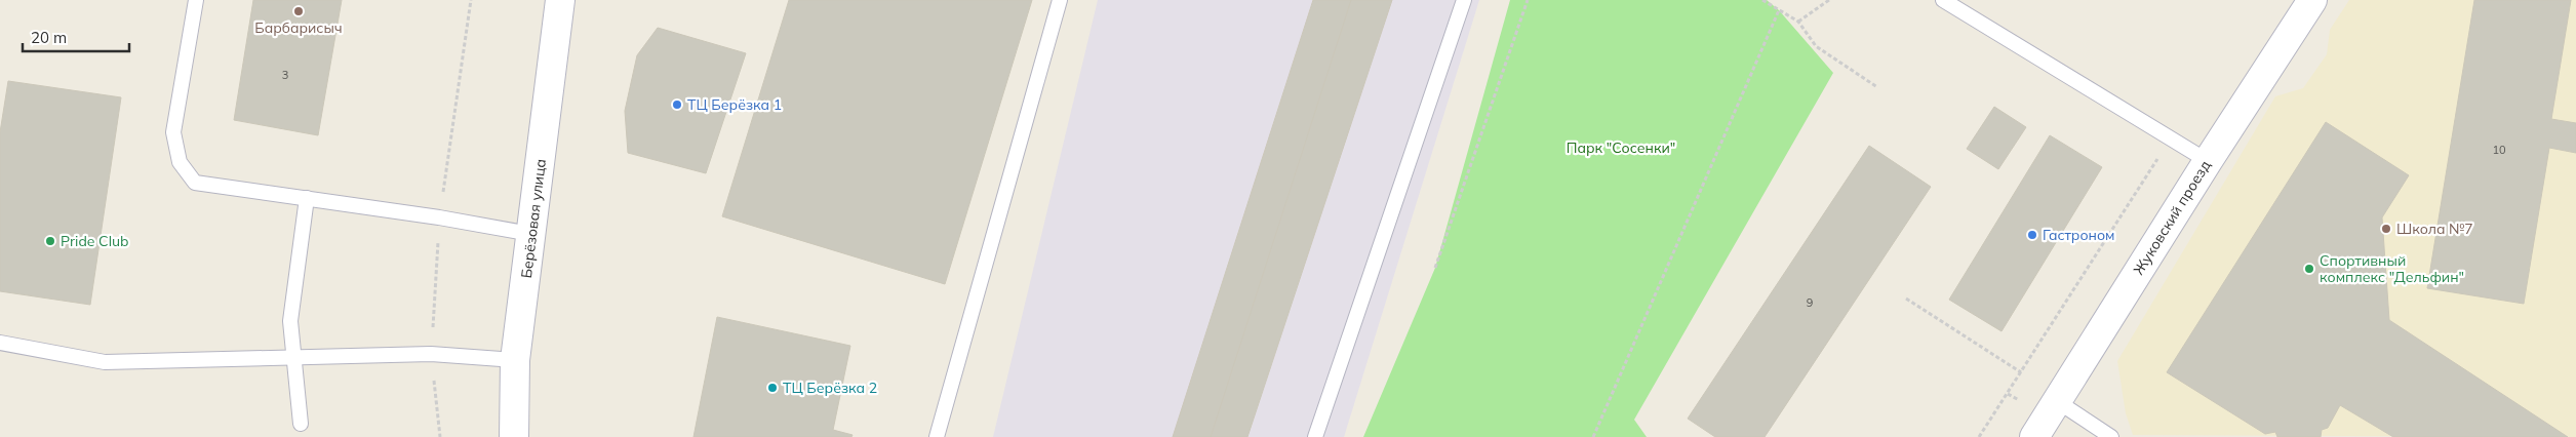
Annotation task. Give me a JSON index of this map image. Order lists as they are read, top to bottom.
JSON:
{
  "streets": {
    "street": ["Жуковский проезд", "Берёзовая улица"]
  },
  "parks": ["Парк \"Сосенки\""],
  "places": [
    "Барбарисыч",
    "ТЦ Берёзка 1",
    "Школа №7",
    "Гастроном",
    "Pride Club",
    "Спортивный комплекс \"Дельфин\"",
    "ТЦ Берёзка 2"
  ],
  "house_numbers": ["3", "10", "9"],
  "scale_bar": "20 m"
}
